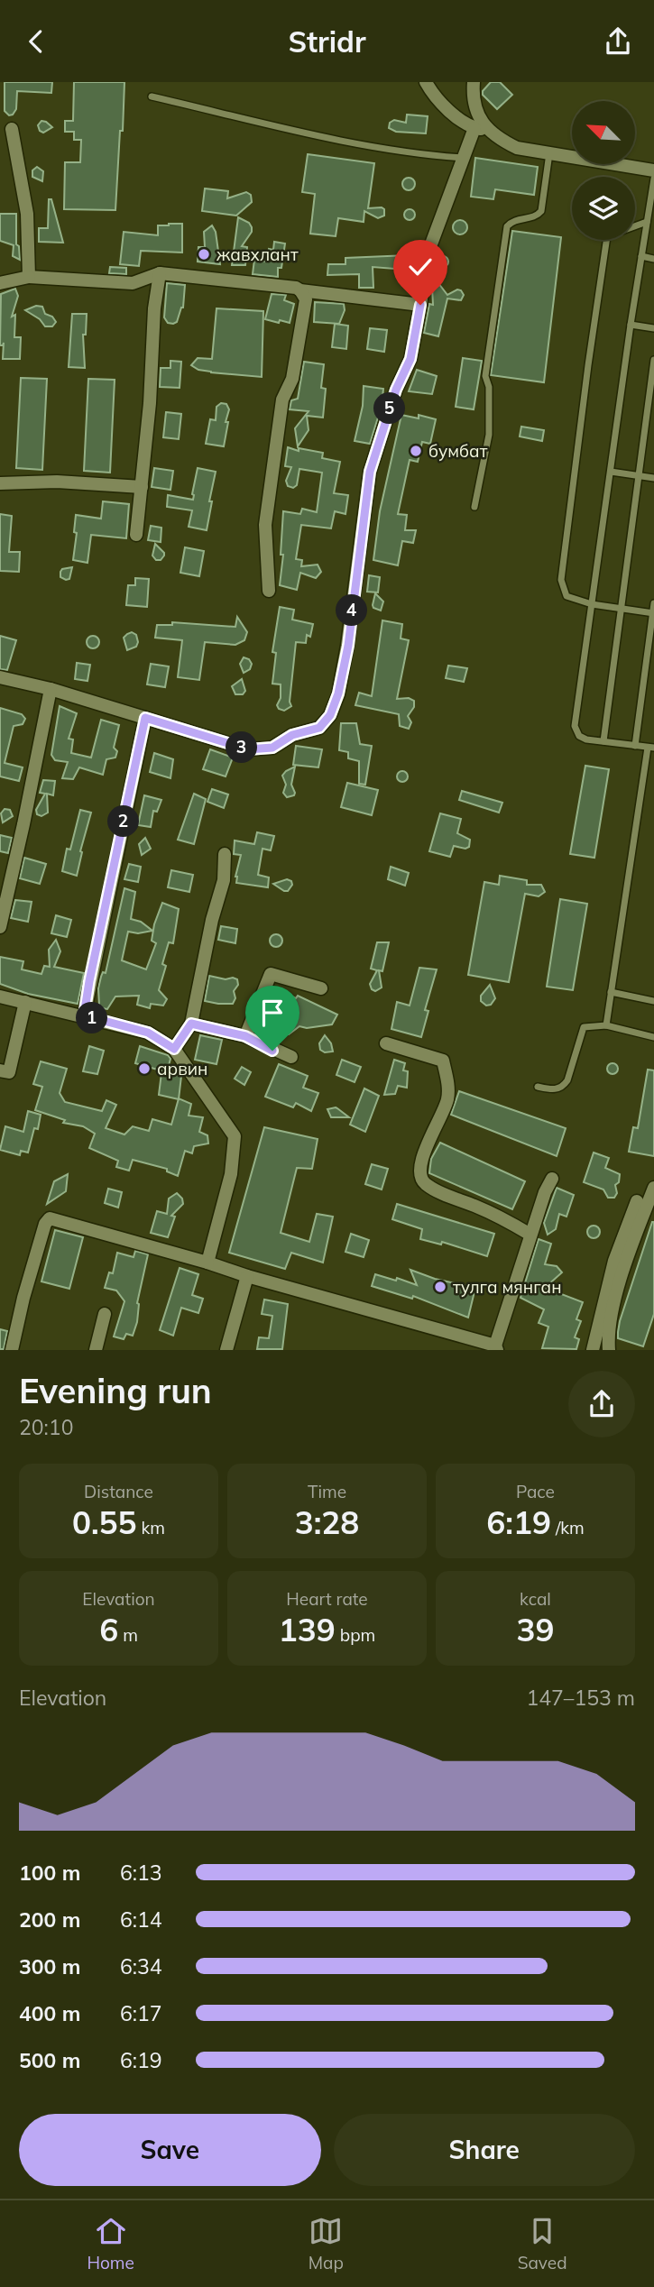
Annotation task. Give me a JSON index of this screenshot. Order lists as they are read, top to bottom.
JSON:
{
  "places": [
    "жавхлант",
    "бумбат",
    "арвин",
    "тулга мянган"
  ],
  "north": "top left",
  "page": {
    "header": "Stridr",
    "pins": [
      "5",
      "4",
      "3",
      "2",
      "1"
    ],
    "heading": ["Evening run", "20:10"],
    "stats": [
      ["Distance", "0.55 km"],
      ["Time", "3:28"],
      ["Pace", "6:19 /km"],
      ["Elevation", "6 m"],
      ["Heart rate", "139 bpm"],
      ["kcal", "39"]
    ],
    "chart": ["Elevation", "147–153 m"],
    "list": [
      {
        "name": "100 m",
        "note": "6:13"
      },
      {
        "name": "200 m",
        "note": "6:14"
      },
      {
        "name": "300 m",
        "note": "6:34"
      },
      {
        "name": "400 m",
        "note": "6:17"
      },
      {
        "name": "500 m",
        "note": "6:19"
      }
    ],
    "buttons": ["Save", "Share"],
    "tabs": ["Home", "Map", "Saved"]
  }
}
